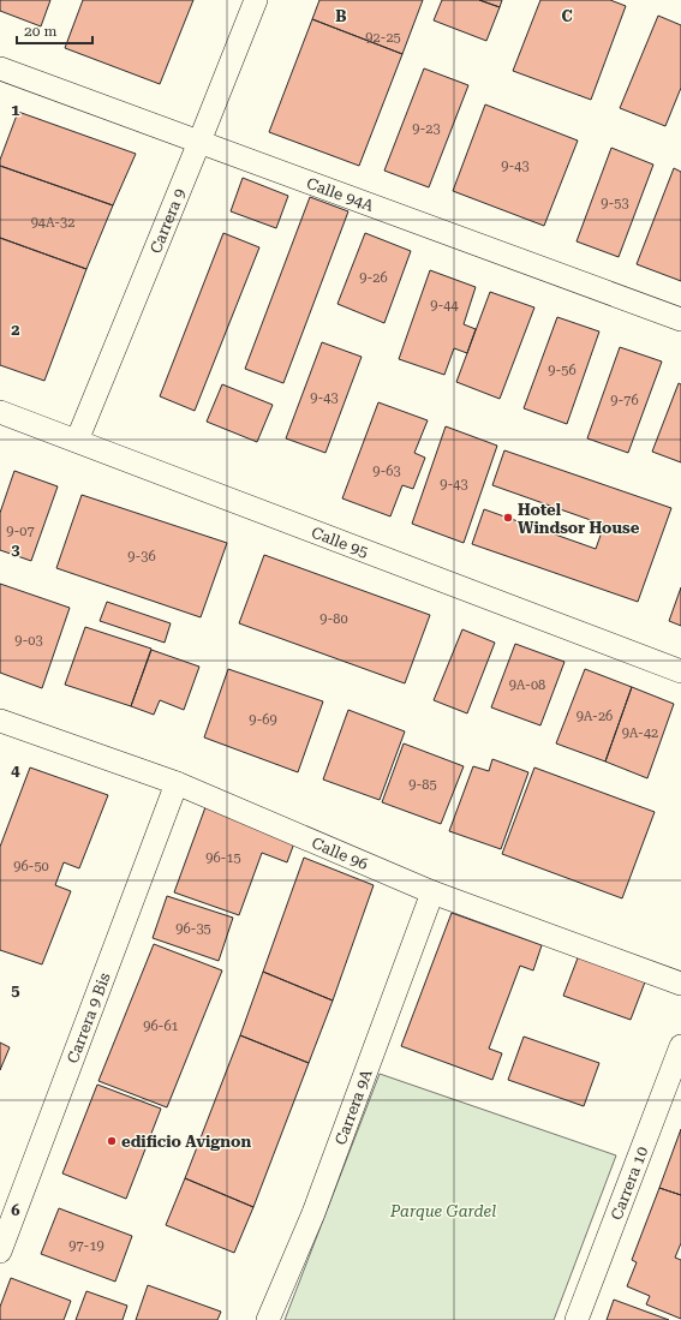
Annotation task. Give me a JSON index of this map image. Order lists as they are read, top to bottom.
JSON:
{
  "streets": {
    "street": [
      "Calle 94A",
      "Carrera 9",
      "Calle 95",
      "Calle 96",
      "Carrera 9 Bis",
      "Carrera 9A",
      "Carrera 10"
    ]
  },
  "crossings": [
    ["Calle 94A", "Carrera 9"],
    ["Carrera 9", "Calle 95"],
    ["Calle 96", "Carrera 9 Bis"],
    ["Calle 96", "Carrera 9A"]
  ],
  "parks": ["Parque Gardel"],
  "places": ["Hotel Windsor House", "edificio Avignon"],
  "house_numbers": [
    "92-25",
    "9-23",
    "9-43",
    "9-53",
    "94A-32",
    "9-26",
    "9-44",
    "9-56",
    "9-43",
    "9-76",
    "9-63",
    "9-43",
    "9-07",
    "9-36",
    "9-80",
    "9-03",
    "9A-08",
    "9A-26",
    "9-69",
    "9A-42",
    "9-85",
    "96-15",
    "96-50",
    "96-35",
    "96-61",
    "97-19"
  ],
  "scale_bar": "20 m",
  "grid": {
    "columns": ["B", "C"],
    "rows": [
      "1",
      "2",
      "3",
      "4",
      "5",
      "6"
    ]
  }
}
